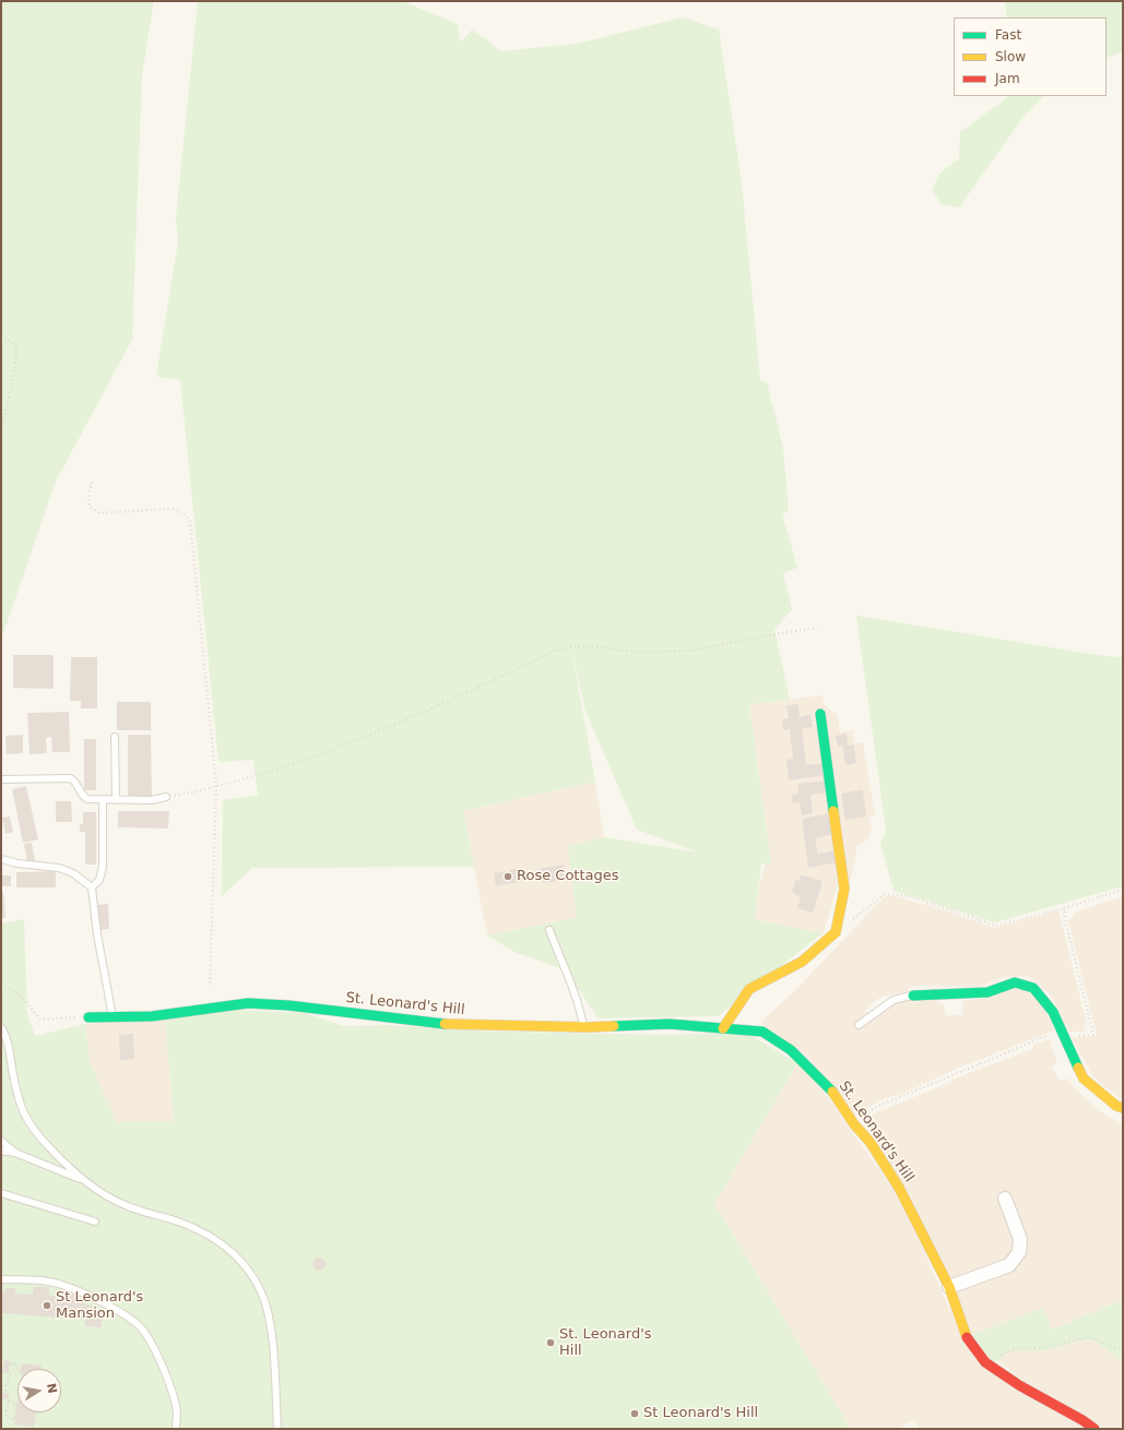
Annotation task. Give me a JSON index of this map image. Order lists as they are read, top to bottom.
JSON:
{
  "streets": {
    "street": ["St. Leonard's Hill"]
  },
  "places": [
    "Rose Cottages",
    "St Leonard's Mansion",
    "St. Leonard's Hill",
    "St Leonard's Hill"
  ],
  "legend": ["Fast", "Slow", "Jam"],
  "north": "right"
}
